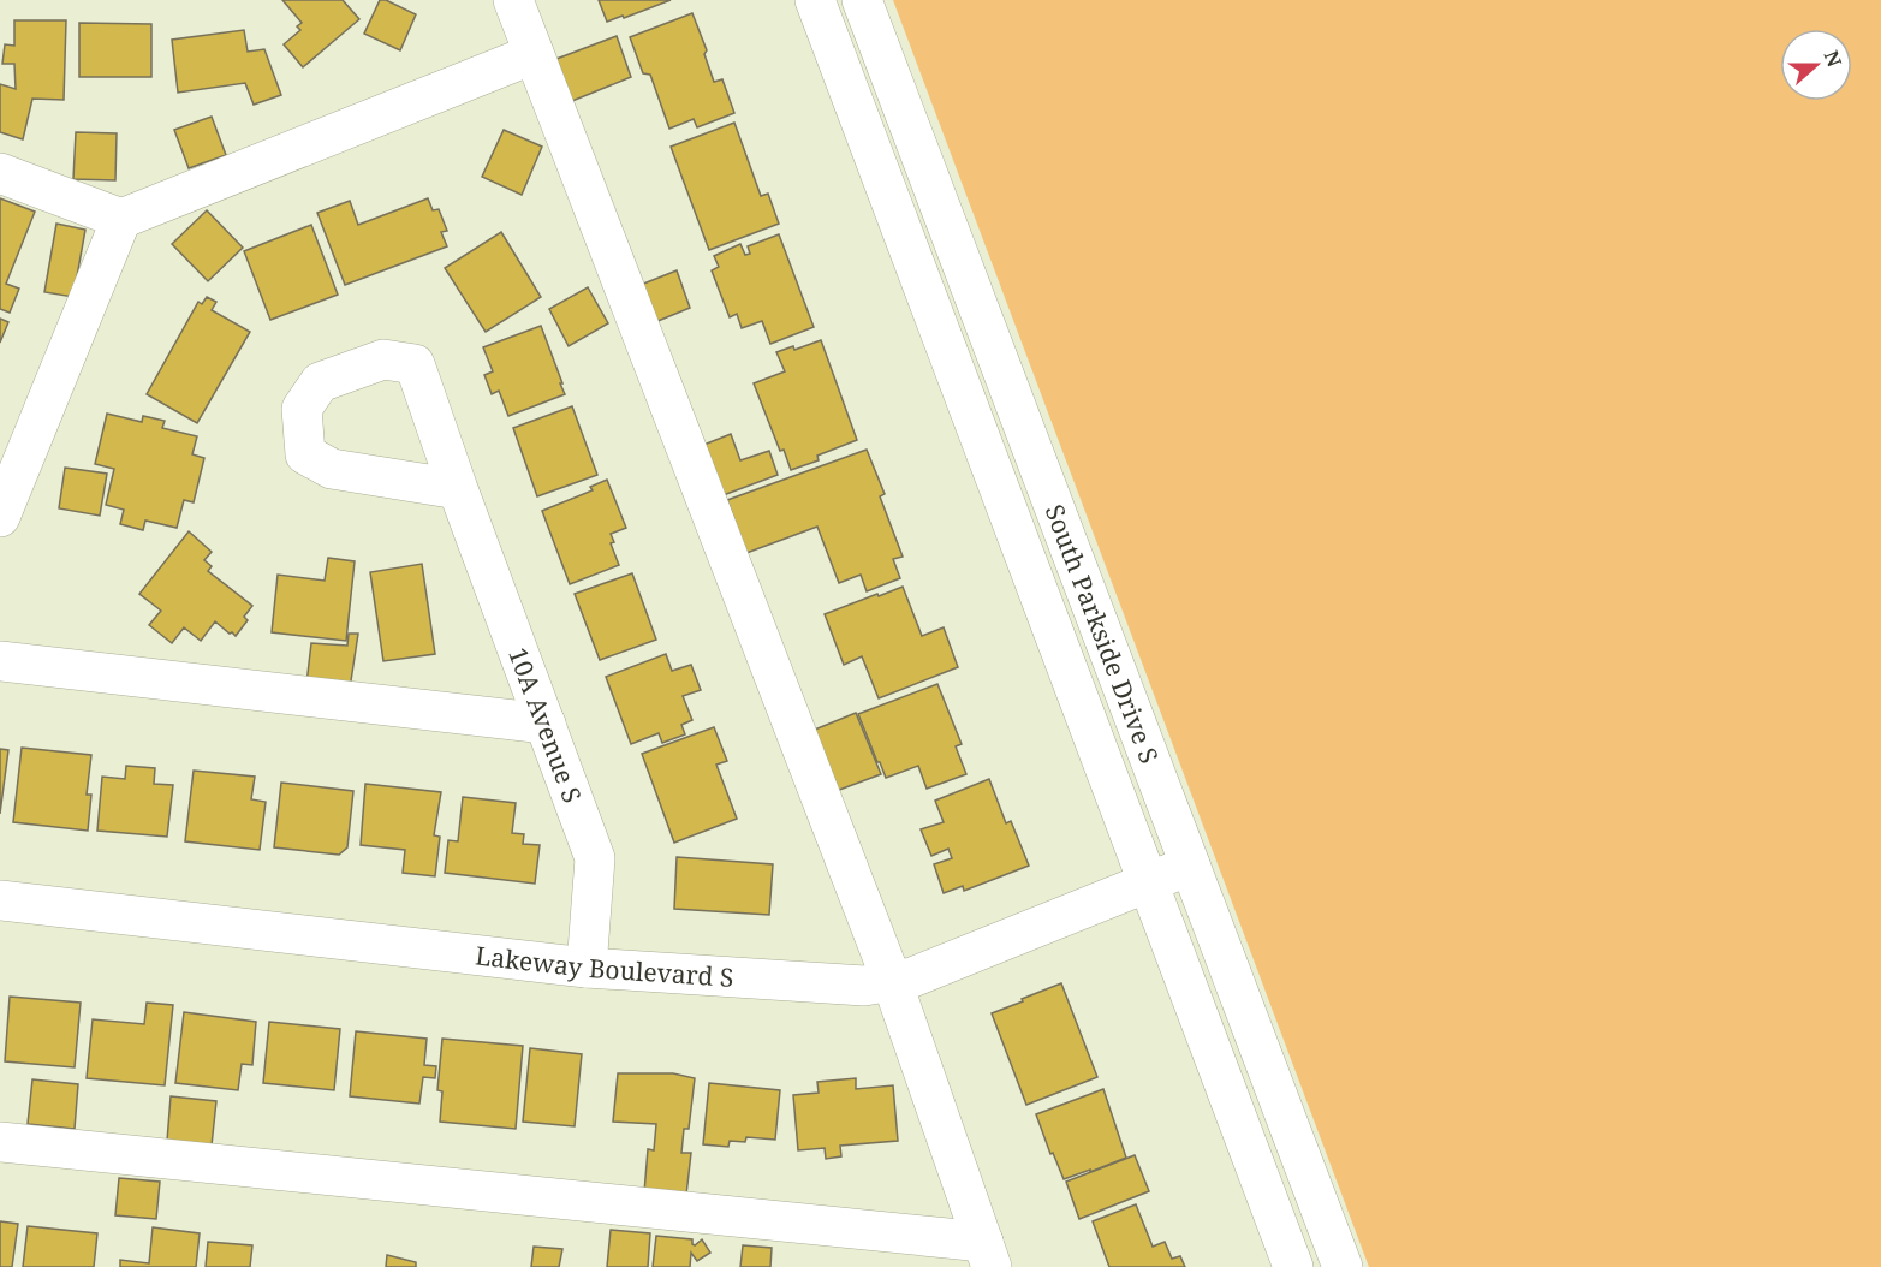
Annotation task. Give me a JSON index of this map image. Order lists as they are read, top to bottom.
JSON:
{
  "streets": {
    "main road": ["South Parkside Drive S", "10A Avenue S", "Lakeway Boulevard S"]
  },
  "crossings": [
    ["South Parkside Drive S", "Lakeway Boulevard S"],
    ["10A Avenue S", "Lakeway Boulevard S"]
  ],
  "north": "right"
}
